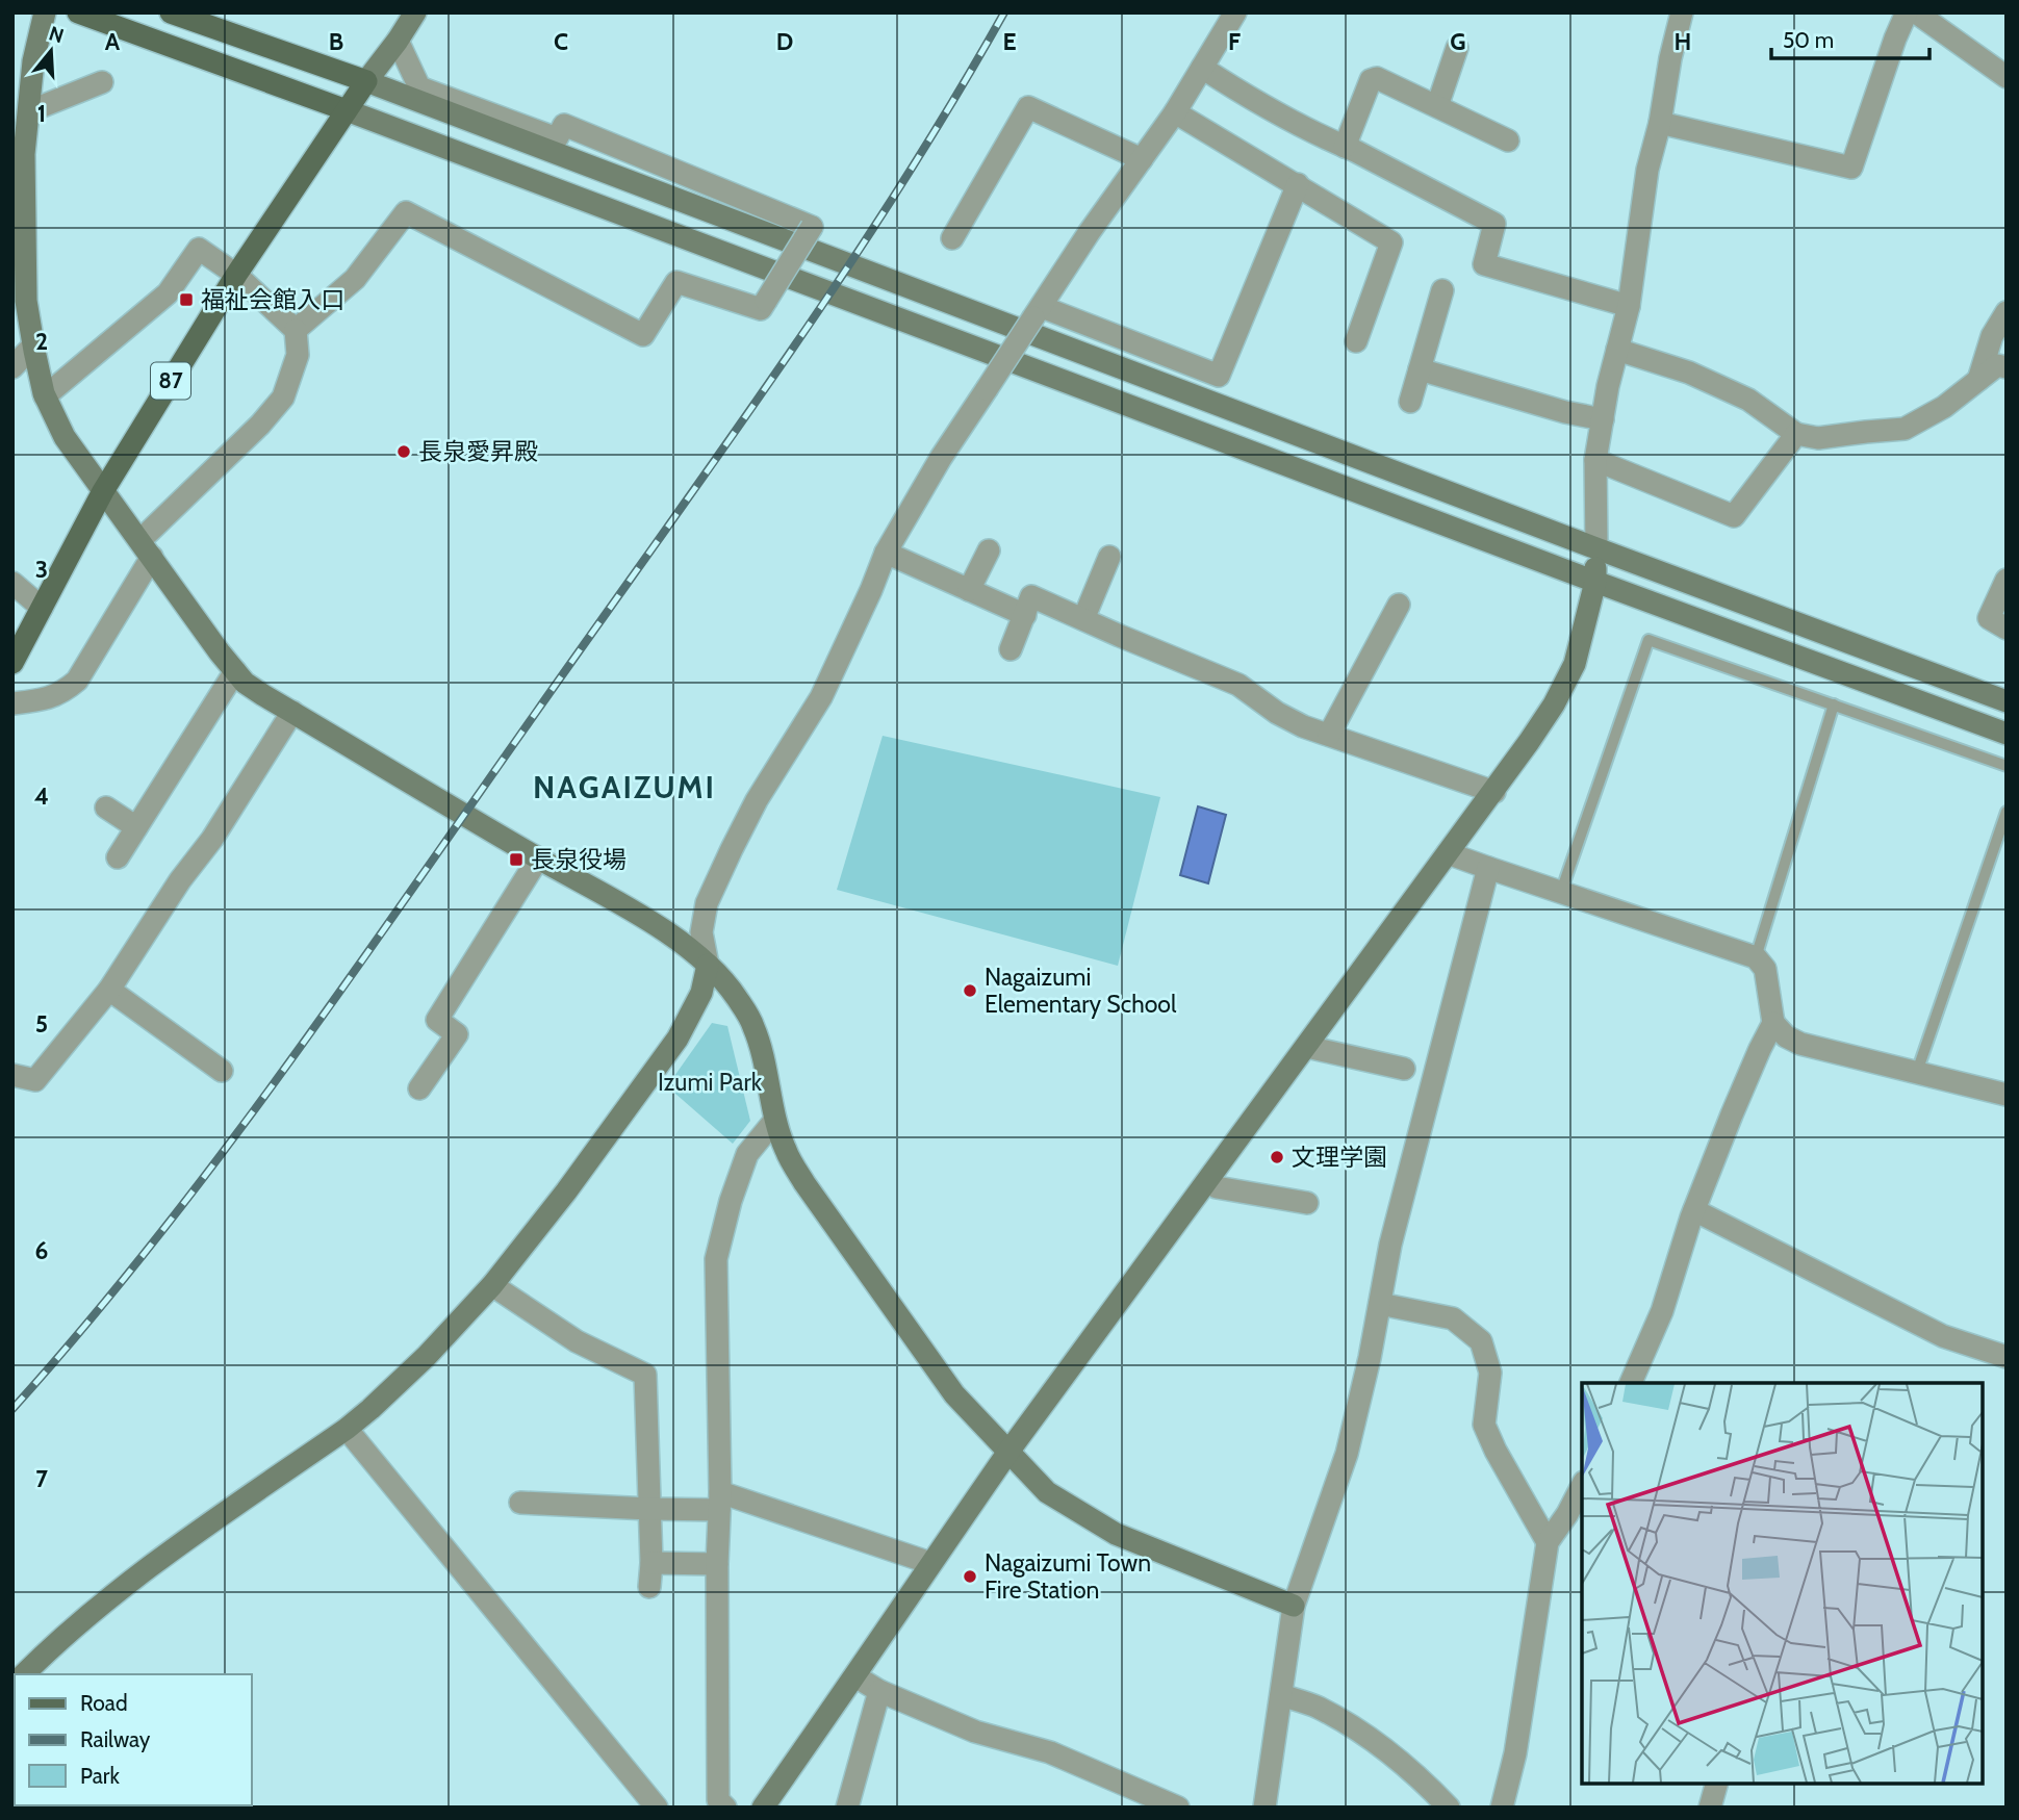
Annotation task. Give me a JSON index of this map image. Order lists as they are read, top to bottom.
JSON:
{
  "streets": {
    "main road": ["87"]
  },
  "districts": ["NAGAIZUMI"],
  "parks": ["Izumi Park"],
  "places": {
    "transit": ["福祉会館入口", "長泉役場"],
    "other": [
      "長泉愛昇殿",
      "Nagaizumi Elementary School",
      "文理学園",
      "Nagaizumi Town Fire Station"
    ]
  },
  "legend": ["Road", "Railway", "Park"],
  "scale_bar": "50 m",
  "north": "top",
  "grid": {
    "columns": [
      "A",
      "B",
      "C",
      "D",
      "E",
      "F",
      "G",
      "H"
    ],
    "rows": [
      "1",
      "2",
      "3",
      "4",
      "5",
      "6",
      "7"
    ]
  }
}
